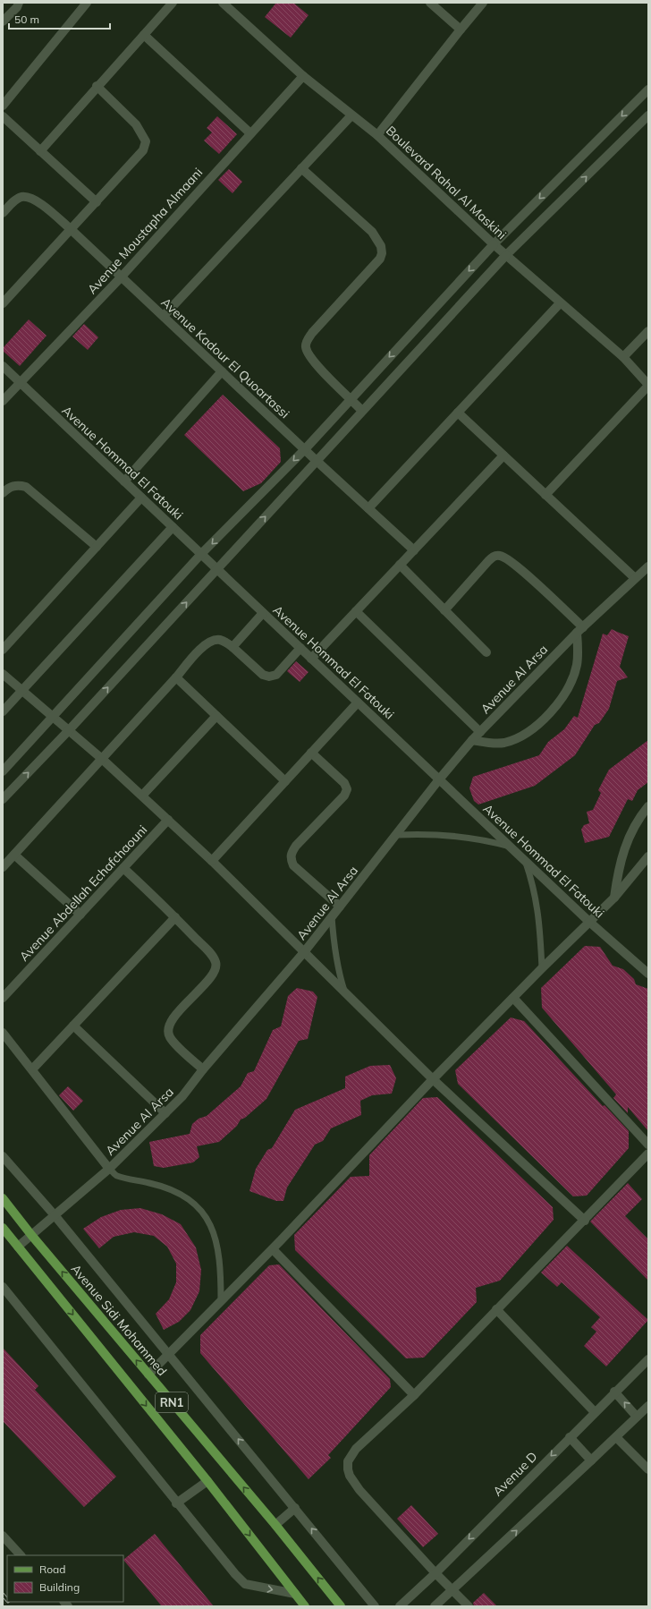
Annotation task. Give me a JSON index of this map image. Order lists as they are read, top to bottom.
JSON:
{
  "streets": {
    "main road": ["Avenue Sidi Mohammed", "RN1"],
    "street": [
      "Boulevard Rahal Al Maskini",
      "Avenue Moustapha Almaani",
      "Avenue Kadour El Quoartassi",
      "Avenue Hommad El Fatouki",
      "Avenue Al Arsa",
      "Avenue Abdellah Echafchaouni",
      "Avenue D"
    ]
  },
  "crossings": [
    ["Boulevard Rahal Al Maskini", "Avenue Moustapha Almaani"],
    ["Avenue Moustapha Almaani", "Avenue Kadour El Quoartassi"],
    ["Avenue Moustapha Almaani", "Avenue Hommad El Fatouki"],
    ["Avenue Hommad El Fatouki", "Avenue Al Arsa"],
    ["Avenue Al Arsa", "Avenue Sidi Mohammed"],
    ["Avenue Al Arsa", "RN1"]
  ],
  "legend": ["Road", "Building"],
  "scale_bar": "50 m"
}
